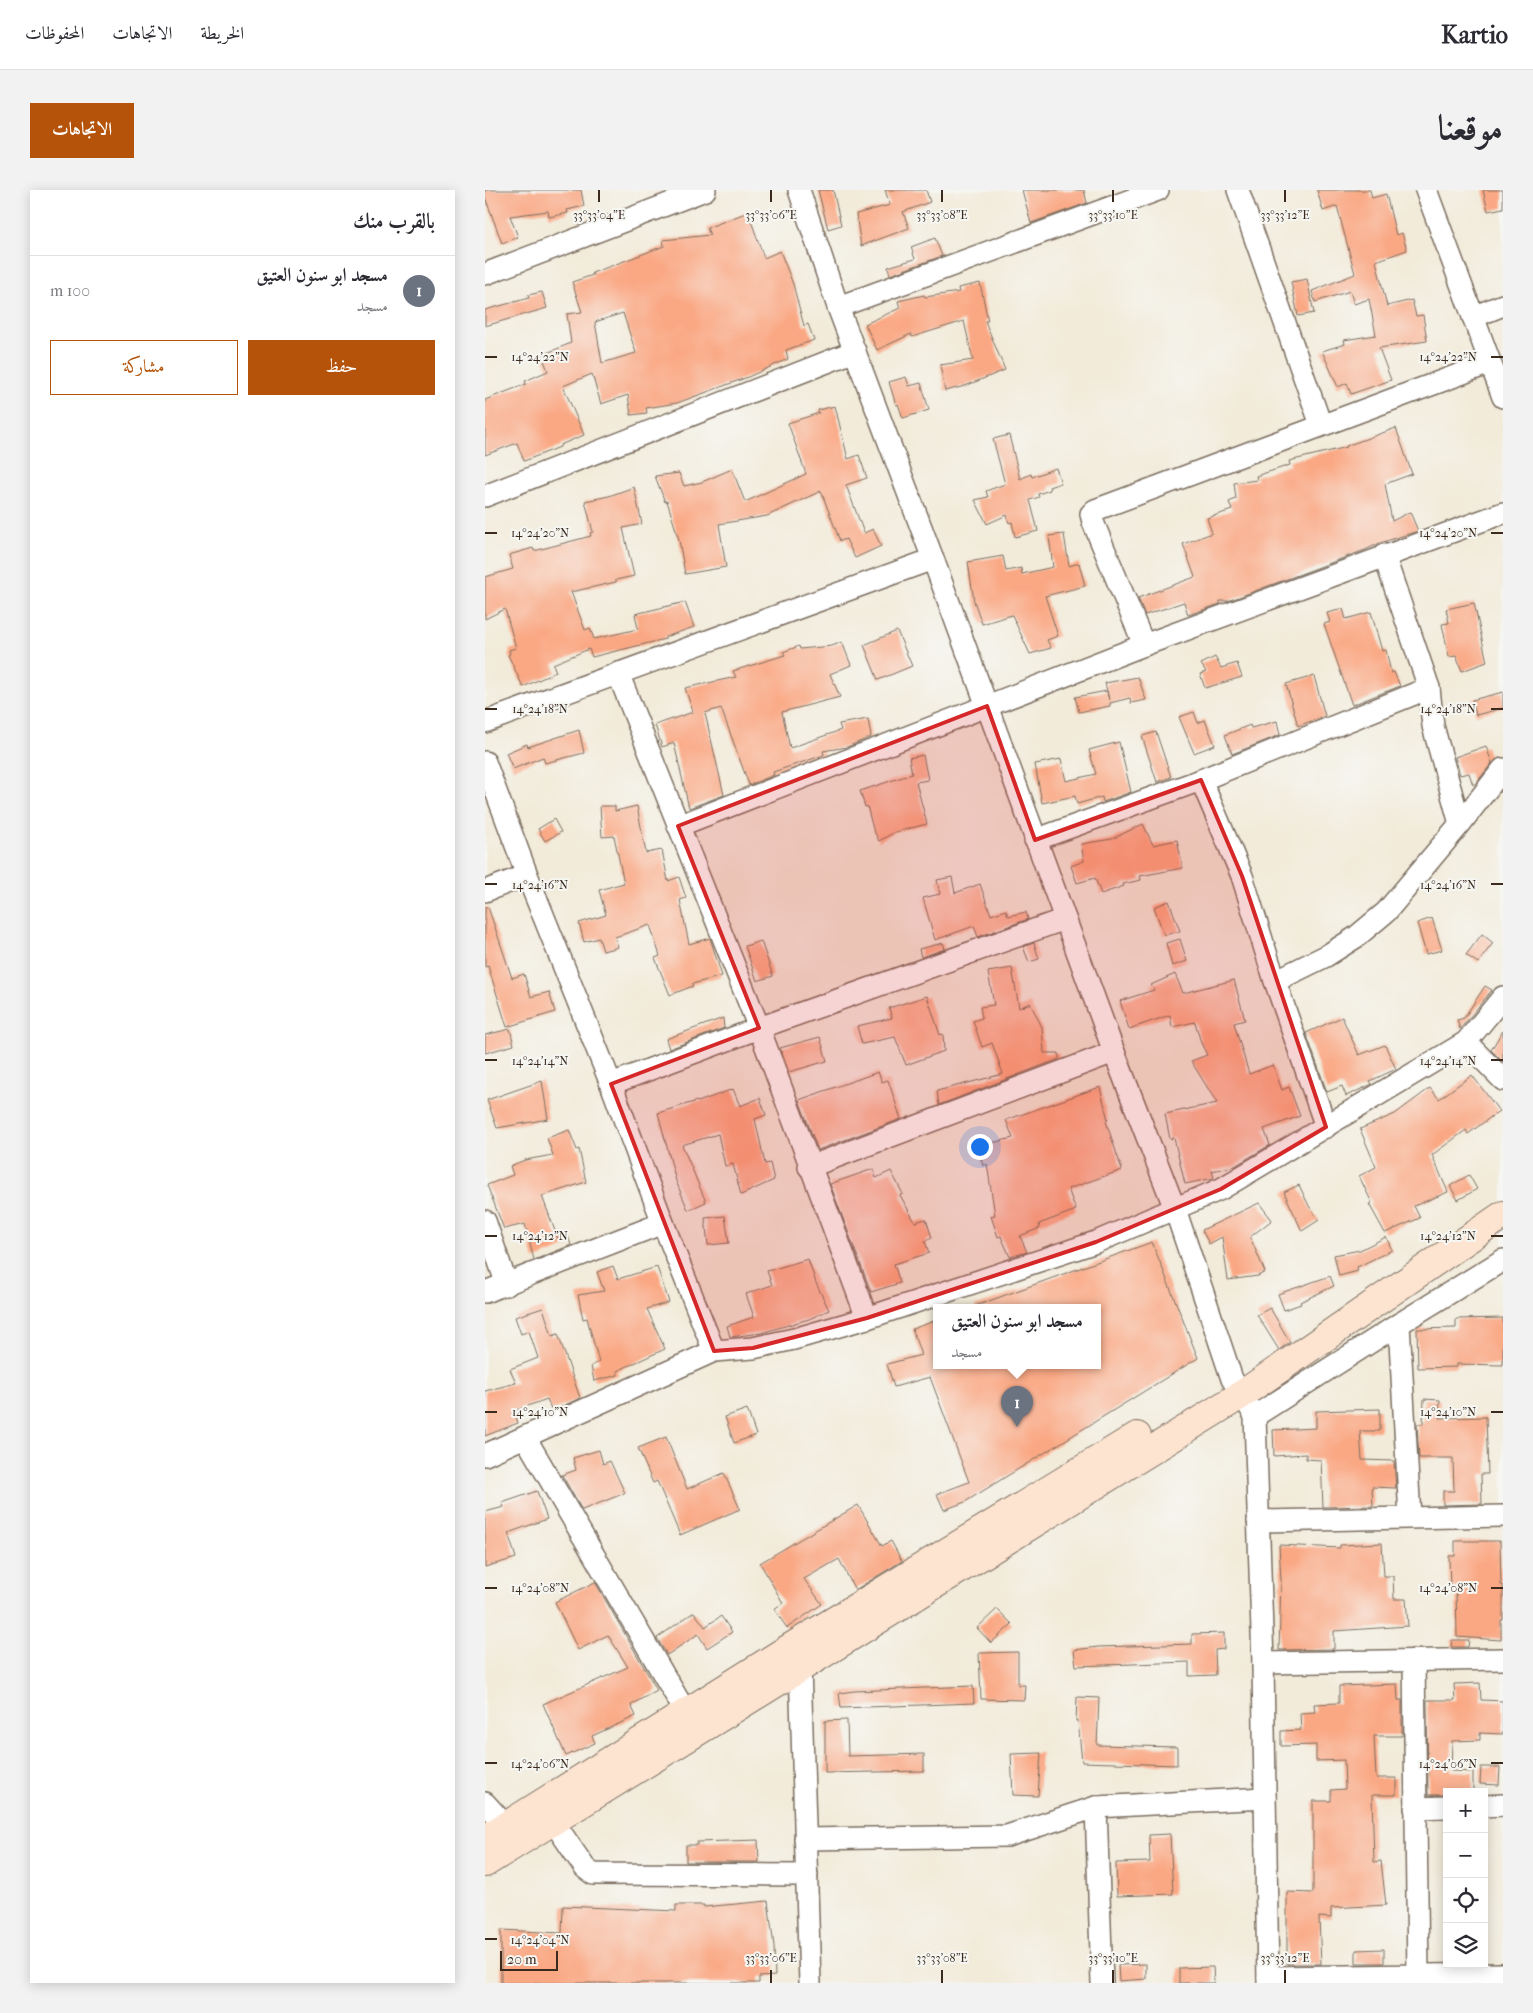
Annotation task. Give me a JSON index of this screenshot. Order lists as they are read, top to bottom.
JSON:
{
  "scale_bar": "20 m",
  "page": {
    "header": "Kartio",
    "nav": ["الخريطة", "الاتجاهات", "المحفوظات"],
    "title": "موقعنا",
    "buttons": [
      "الاتجاهات",
      ["حفظ", "مشاركة"]
    ],
    "heading": "بالقرب منك",
    "list": [
      {
        "mark": "1",
        "name": "مسجد ابو سنون العتيق",
        "note": "مسجد",
        "value": "100 m"
      }
    ],
    "popup": ["مسجد ابو سنون العتيق", "مسجد"],
    "pins": "1",
    "map_buttons": ["+", "−"],
    "scale": "20 m"
  },
  "coordinates": [
    "33°33'04\"E",
    "33°33'06\"E",
    "33°33'08\"E",
    "33°33'10\"E",
    "33°33'12\"E",
    "14°24'22\"N",
    "14°24'20\"N",
    "14°24'18\"N",
    "14°24'16\"N",
    "14°24'14\"N",
    "14°24'12\"N",
    "14°24'10\"N",
    "14°24'08\"N",
    "14°24'06\"N",
    "14°24'04\"N"
  ]
}
